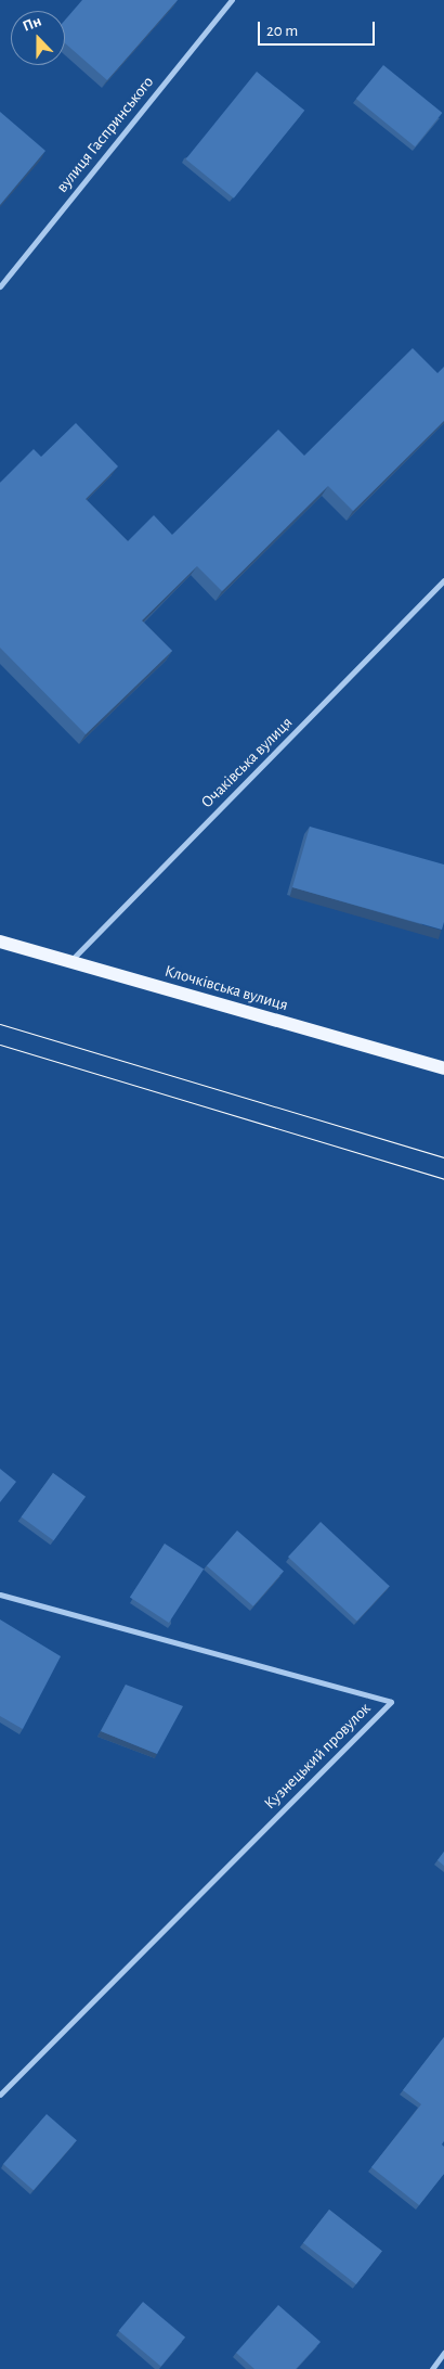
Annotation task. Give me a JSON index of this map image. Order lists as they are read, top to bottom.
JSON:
{
  "streets": {
    "main road": ["Клочківська вулиця"],
    "street": ["вулиця Гаспринського", "Очаківська вулиця", "Кузнецький провулок"]
  },
  "crossings": [
    ["Очаківська вулиця", "Клочківська вулиця"]
  ],
  "scale_bar": "20 m",
  "north": "top"
}
